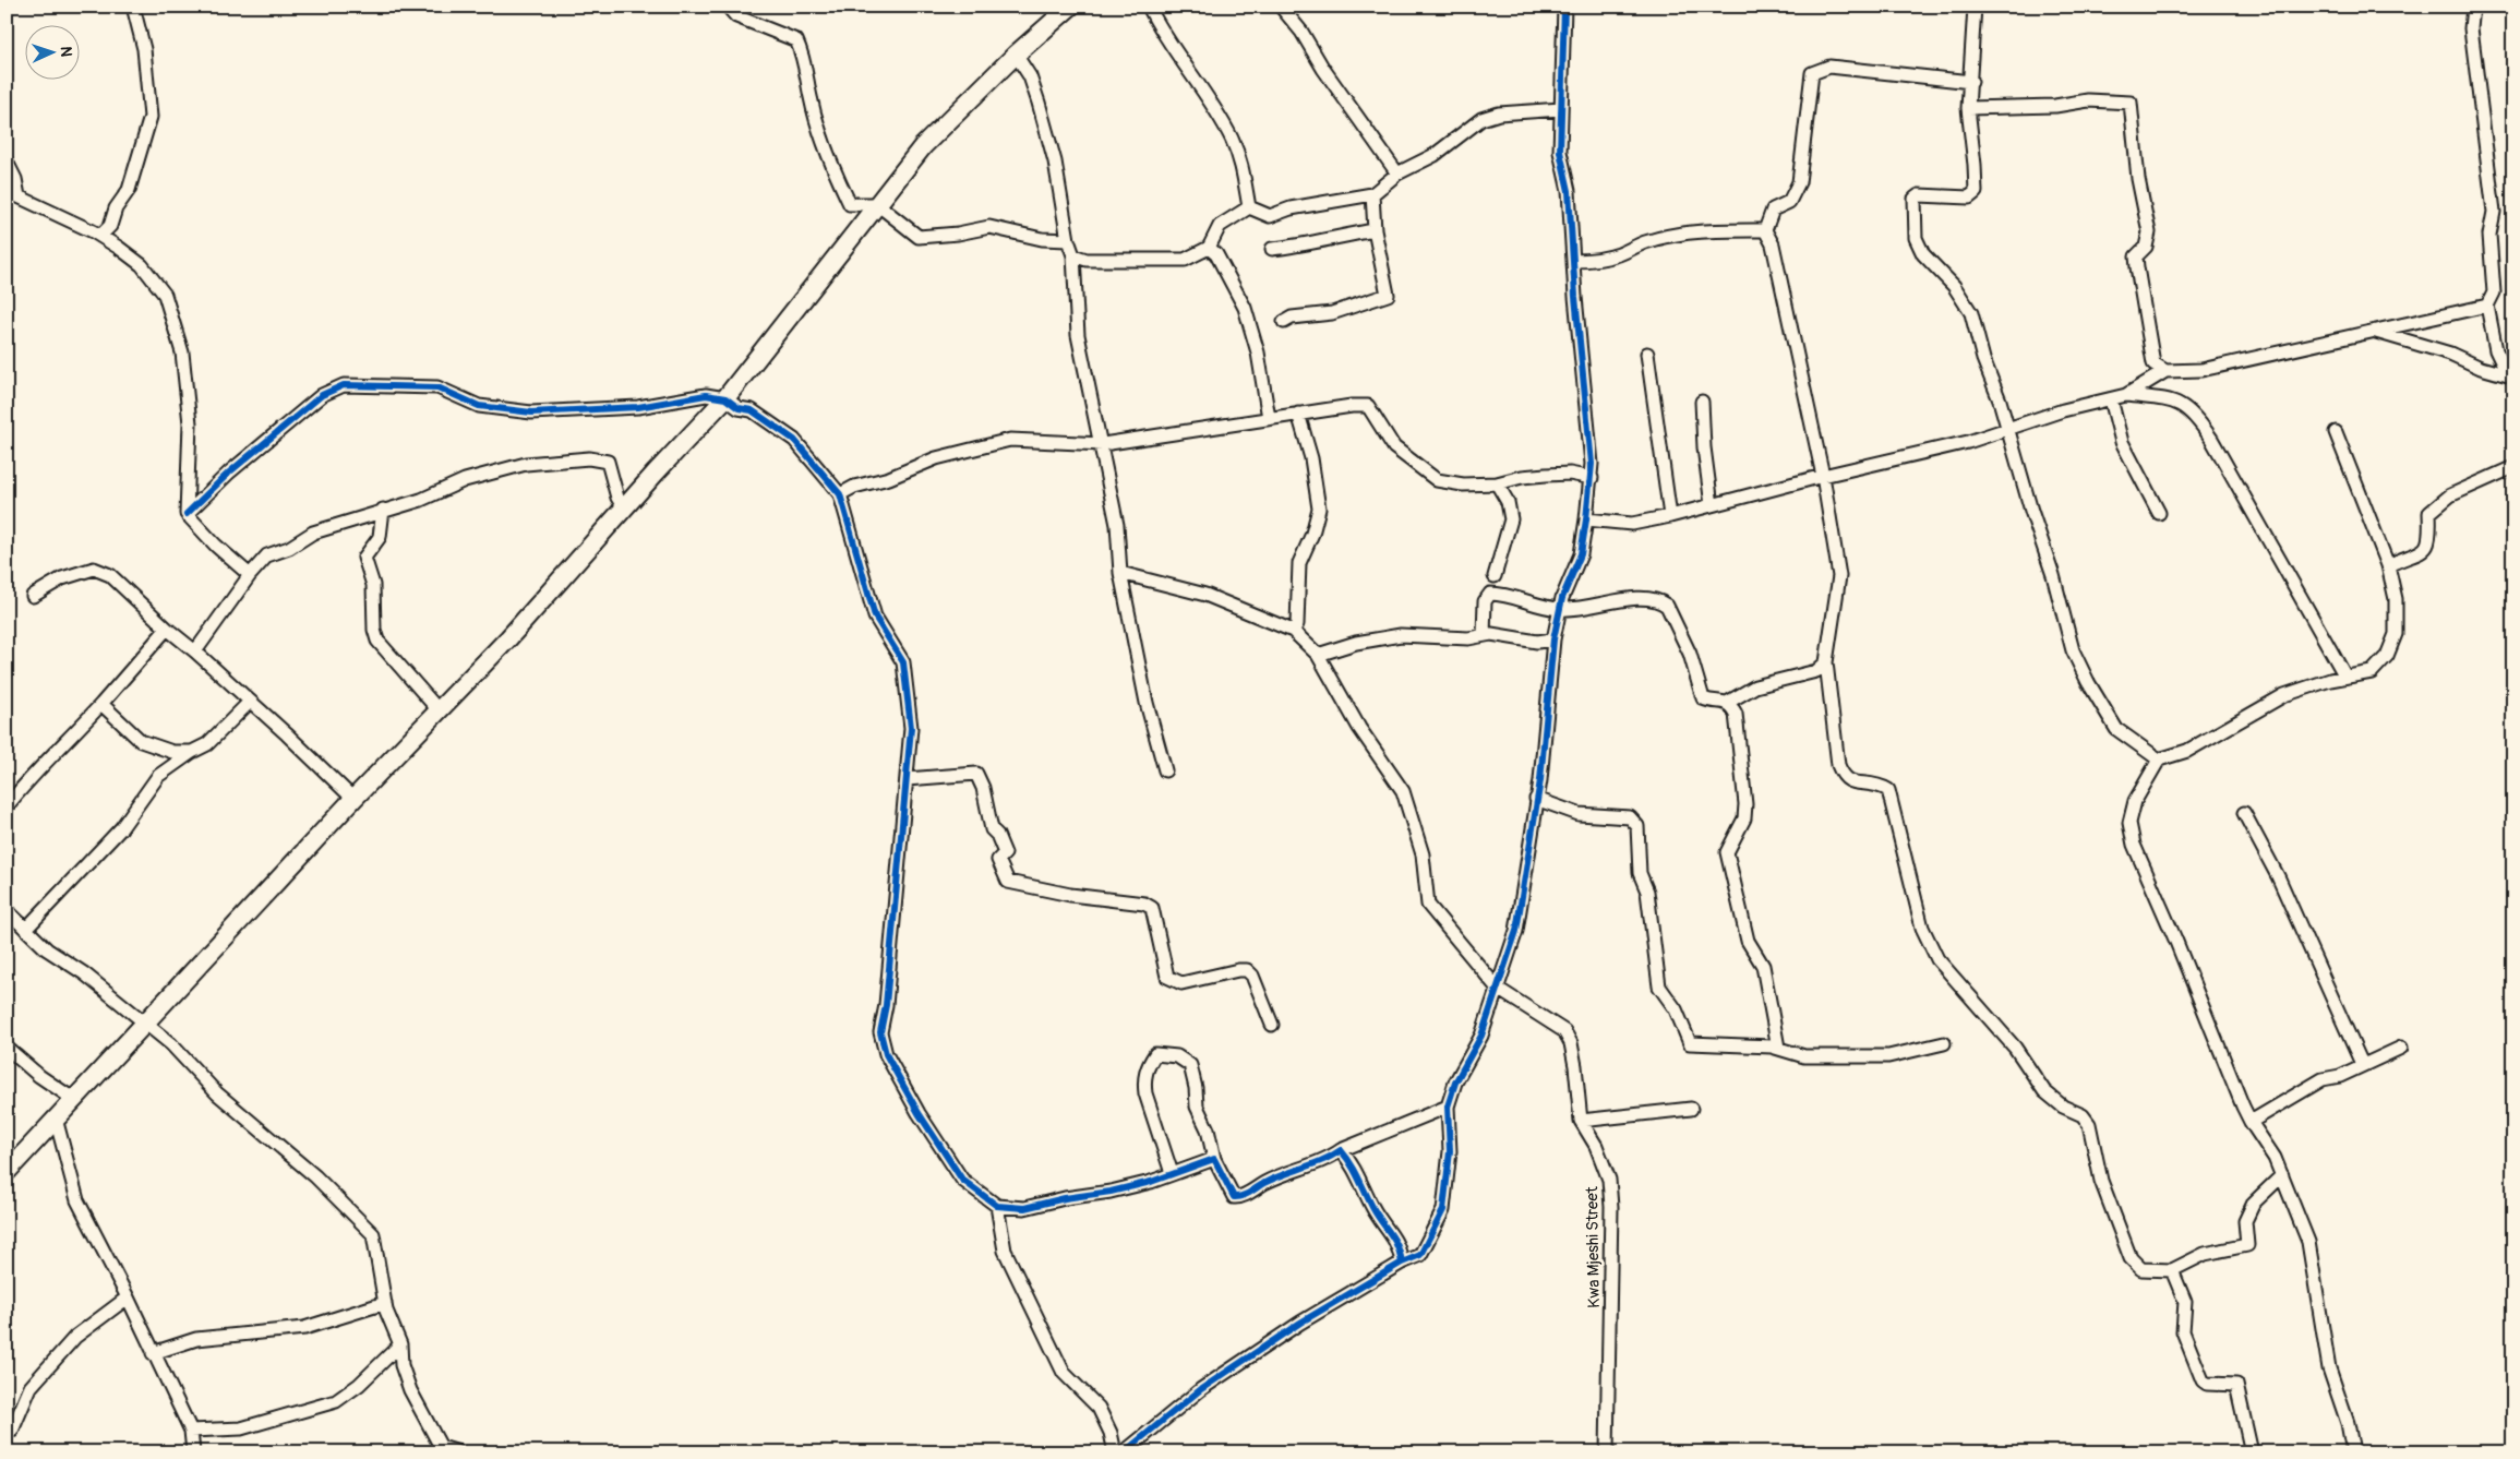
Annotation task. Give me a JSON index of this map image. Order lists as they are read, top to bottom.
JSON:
{
  "streets": {
    "street": ["Kwa Mjeshi Street"]
  },
  "north": "right"
}
